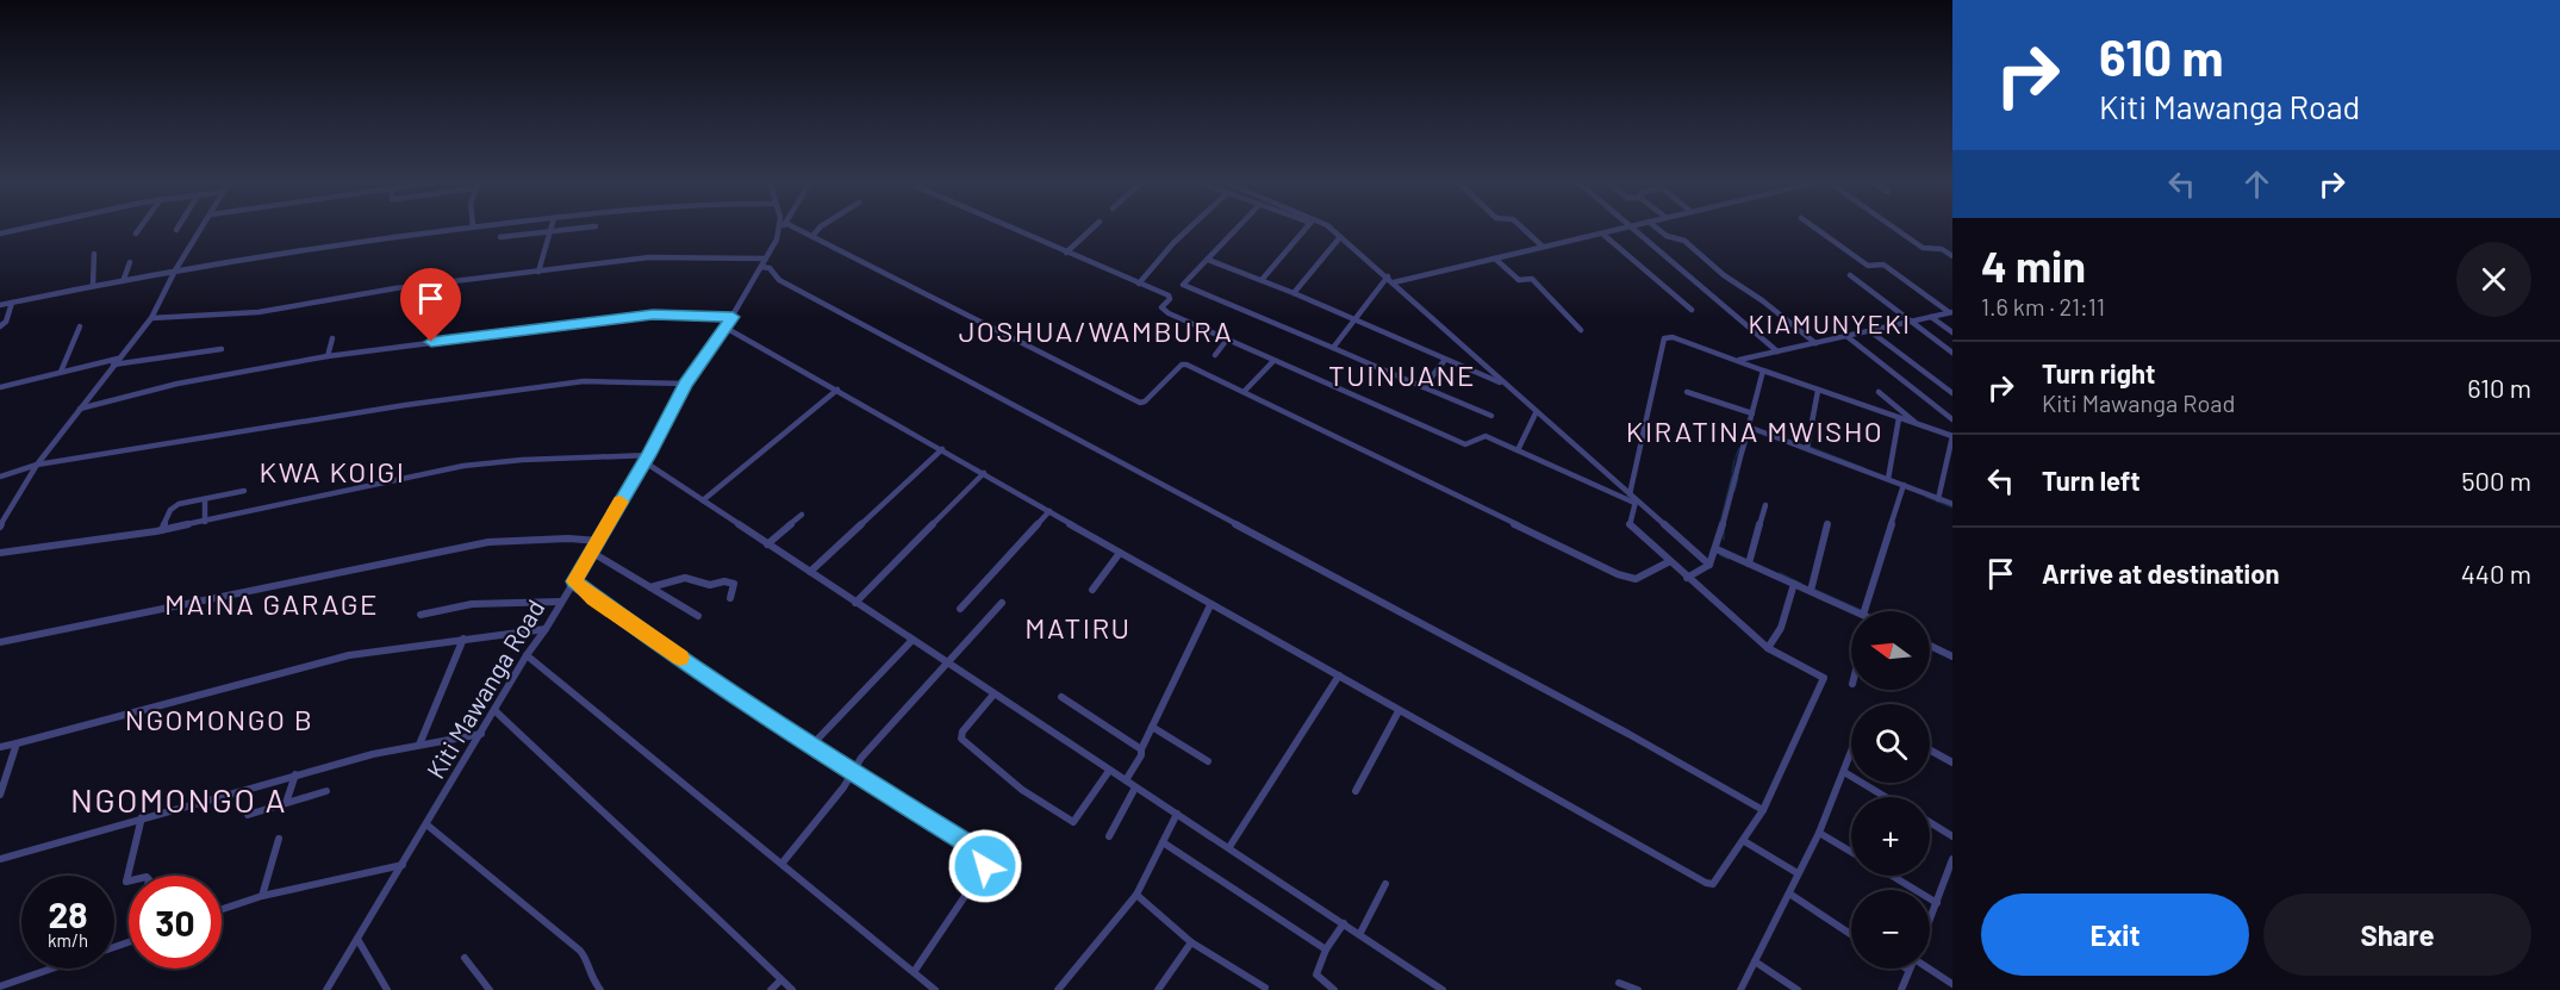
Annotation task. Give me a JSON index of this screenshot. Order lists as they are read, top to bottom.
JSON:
{
  "streets": {
    "street": ["Kiti Mawanga Road"]
  },
  "districts": [
    "KIAMUNYEKI",
    "JOSHUA/WAMBURA",
    "TUINUANE",
    "KIRATINA MWISHO",
    "KWA KOIGI",
    "MAINA GARAGE",
    "MATIRU",
    "NGOMONGO B",
    "NGOMONGO A"
  ],
  "north": "left",
  "page": {
    "turn": ["610 m", "Kiti Mawanga Road"],
    "heading": ["4 min", "1.6 km · 21:11"],
    "list": [
      {
        "name": "Turn right",
        "note": "Kiti Mawanga Road",
        "value": "610 m"
      },
      {
        "name": "Turn left",
        "value": "500 m"
      },
      {
        "name": "Arrive at destination",
        "value": "440 m"
      }
    ],
    "map_buttons": ["+", "−"],
    "speed": "28 km/h",
    "limit": "30",
    "buttons": ["Exit", "Share"]
  }
}
